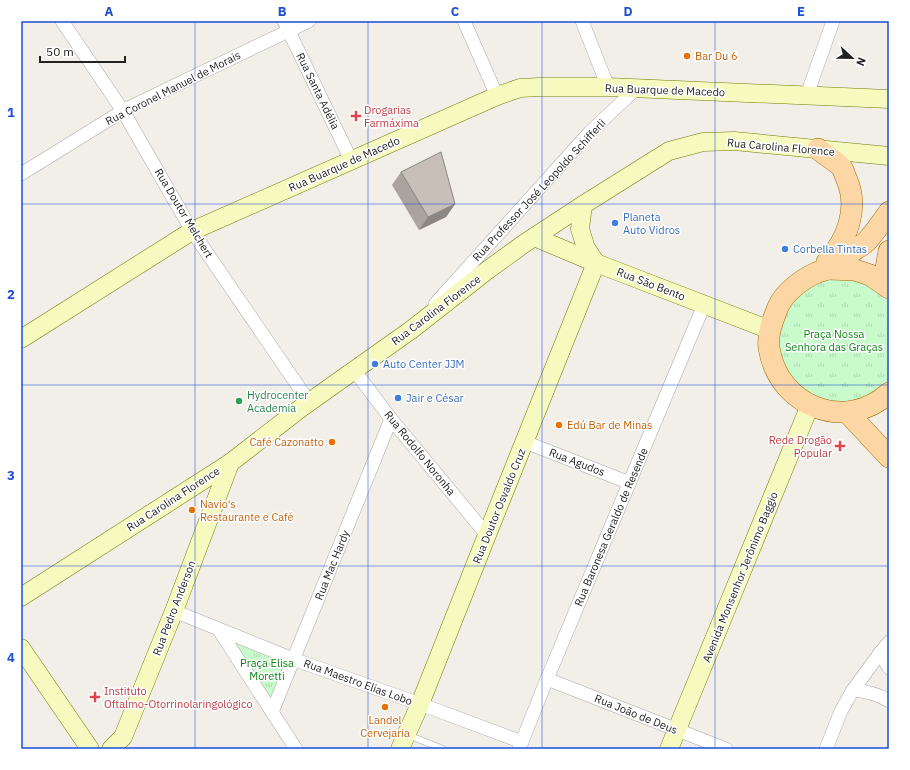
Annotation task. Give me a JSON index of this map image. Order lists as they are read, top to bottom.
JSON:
{
  "streets": {
    "main road": [
      "Rua Buarque de Macedo",
      "Rua Carolina Florence",
      "Rua São Bento",
      "Rua Doutor Osvaldo Cruz",
      "Avenida Monsenhor Jerônimo Baggio",
      "Rua Pedro Anderson"
    ],
    "street": [
      "Rua Coronel Manuel de Morais",
      "Rua Santa Adélia",
      "Rua Professor José Leopoldo Schifferli",
      "Rua Doutor Melchert",
      "Rua Rodolfo Noronha",
      "Rua Agudos",
      "Rua Baronesa Geraldo de Resende",
      "Rua Mac Hardy",
      "Rua Maestro Elias Lobo",
      "Rua João de Deus"
    ]
  },
  "crossings": [
    ["Rua Coronel Manuel de Morais", "Rua Santa Adélia"],
    ["Rua Coronel Manuel de Morais", "Rua Doutor Melchert"],
    ["Rua Buarque de Macedo", "Rua Santa Adélia"],
    ["Rua Buarque de Macedo", "Rua Professor José Leopoldo Schifferli"],
    ["Rua Buarque de Macedo", "Rua Doutor Melchert"],
    ["Rua Carolina Florence", "Rua Professor José Leopoldo Schifferli"],
    ["Rua Carolina Florence", "Rua Doutor Melchert"],
    ["Rua Carolina Florence", "Rua São Bento"],
    ["Rua Carolina Florence", "Rua Rodolfo Noronha"],
    ["Rua Carolina Florence", "Rua Pedro Anderson"],
    ["Rua São Bento", "Rua Doutor Osvaldo Cruz"],
    ["Rua São Bento", "Rua Baronesa Geraldo de Resende"],
    ["Rua Rodolfo Noronha", "Rua Doutor Osvaldo Cruz"],
    ["Rua Rodolfo Noronha", "Rua Mac Hardy"],
    ["Rua Agudos", "Rua Doutor Osvaldo Cruz"],
    ["Rua Agudos", "Rua Baronesa Geraldo de Resende"],
    ["Rua Doutor Osvaldo Cruz", "Rua Maestro Elias Lobo"],
    ["Rua Baronesa Geraldo de Resende", "Rua Maestro Elias Lobo"],
    ["Rua Baronesa Geraldo de Resende", "Rua João de Deus"],
    ["Rua Mac Hardy", "Rua Maestro Elias Lobo"],
    ["Avenida Monsenhor Jerônimo Baggio", "Rua João de Deus"],
    ["Rua Pedro Anderson", "Rua Maestro Elias Lobo"]
  ],
  "parks": ["Praça Nossa Senhora das Graças", "Praça Elisa Moretti"],
  "places": {
    "other": [
      "Bar Du 6",
      "Planeta Auto Vidros",
      "Corbella Tintas",
      "Auto Center JJM",
      "Jair e César",
      "Hydrocenter Academia",
      "Edú Bar de Minas",
      "Café Cazonatto",
      "Navio's Restaurante e Café",
      "Landel Cervejaria"
    ],
    "health": ["Drogarias Farmáxima", "Rede Drogão Popular", "Instituto Oftalmo-Otorrinolaringológico"]
  },
  "scale_bar": "50 m",
  "north": "right",
  "grid": {
    "columns": [
      "A",
      "B",
      "C",
      "D",
      "E"
    ],
    "rows": [
      "1",
      "2",
      "3",
      "4"
    ]
  }
}
